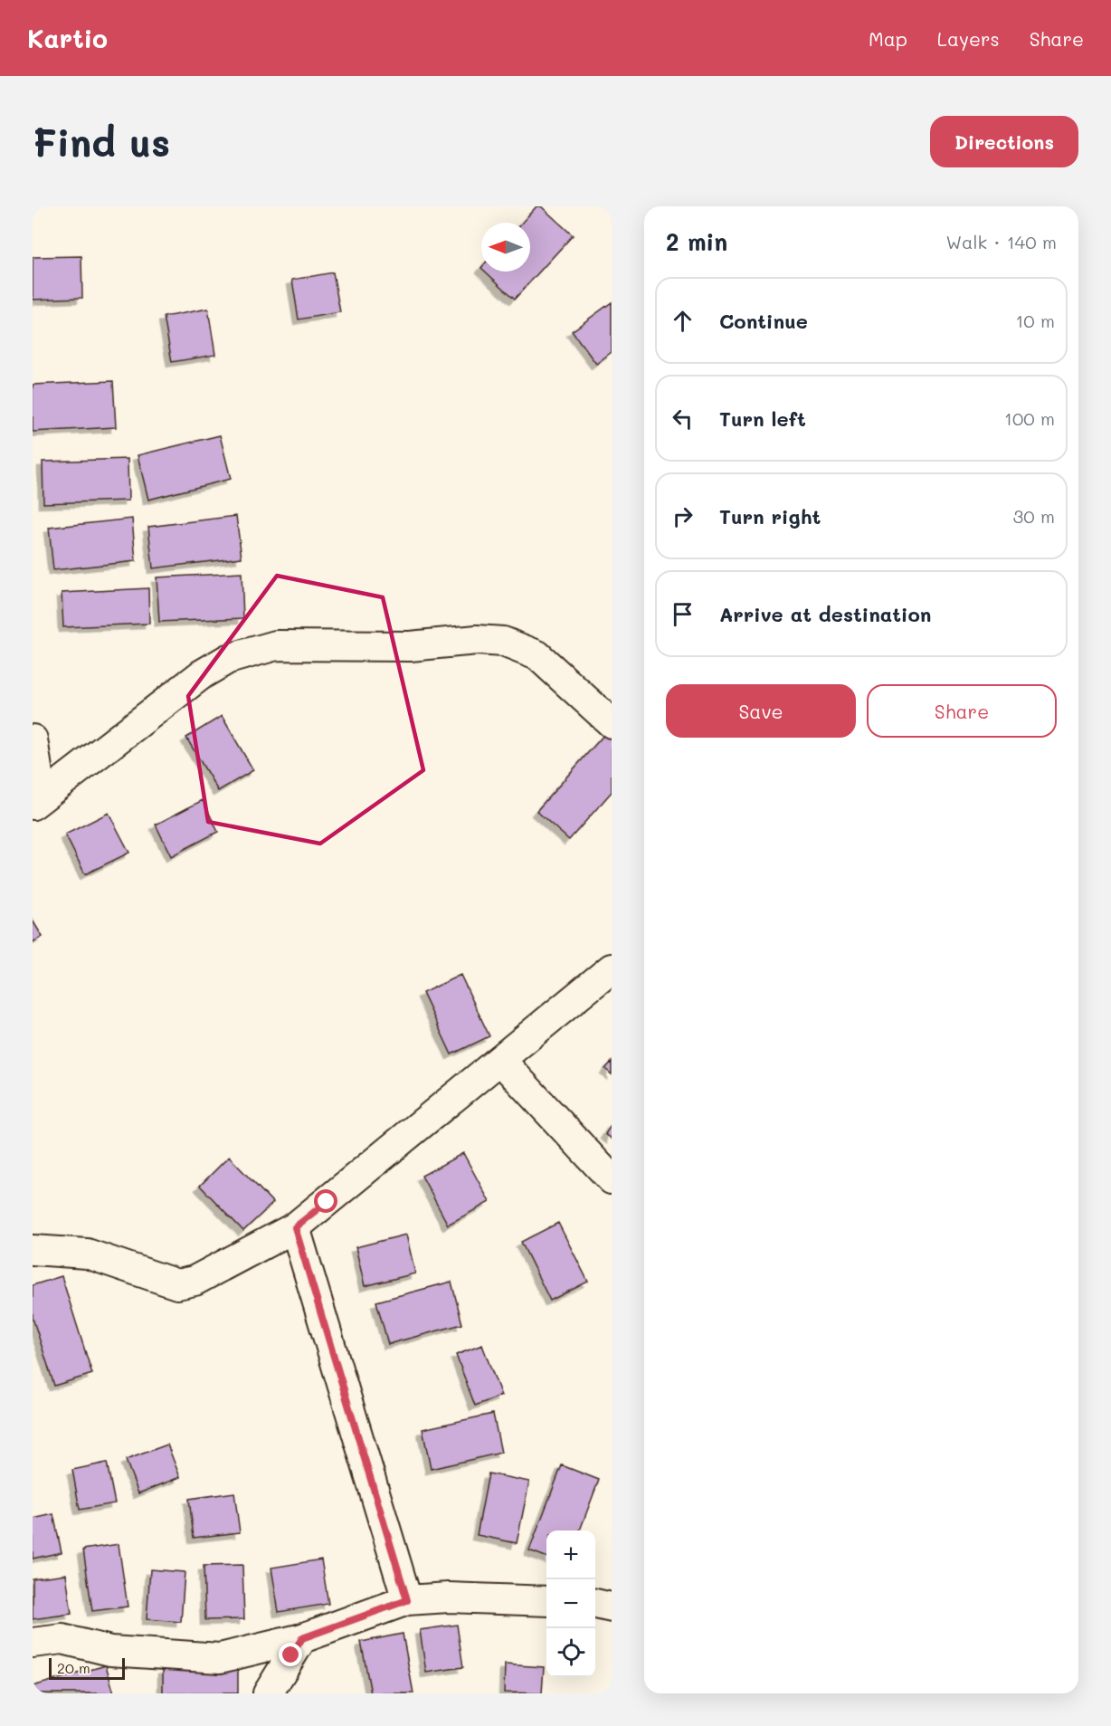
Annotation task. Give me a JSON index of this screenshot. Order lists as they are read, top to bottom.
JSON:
{
  "scale_bar": "20 m",
  "north": "left",
  "page": {
    "header": "Kartio",
    "nav": ["Map", "Layers", "Share"],
    "buttons": [
      "Directions",
      ["Save", "Share"]
    ],
    "title": "Find us",
    "heading": ["2 min", "Walk · 140 m"],
    "list": [
      ["Continue", "10 m"],
      ["Turn left", "100 m"],
      ["Turn right", "30 m"],
      "Arrive at destination"
    ],
    "map_buttons": ["+", "−"],
    "scale": "20 m"
  }
}
